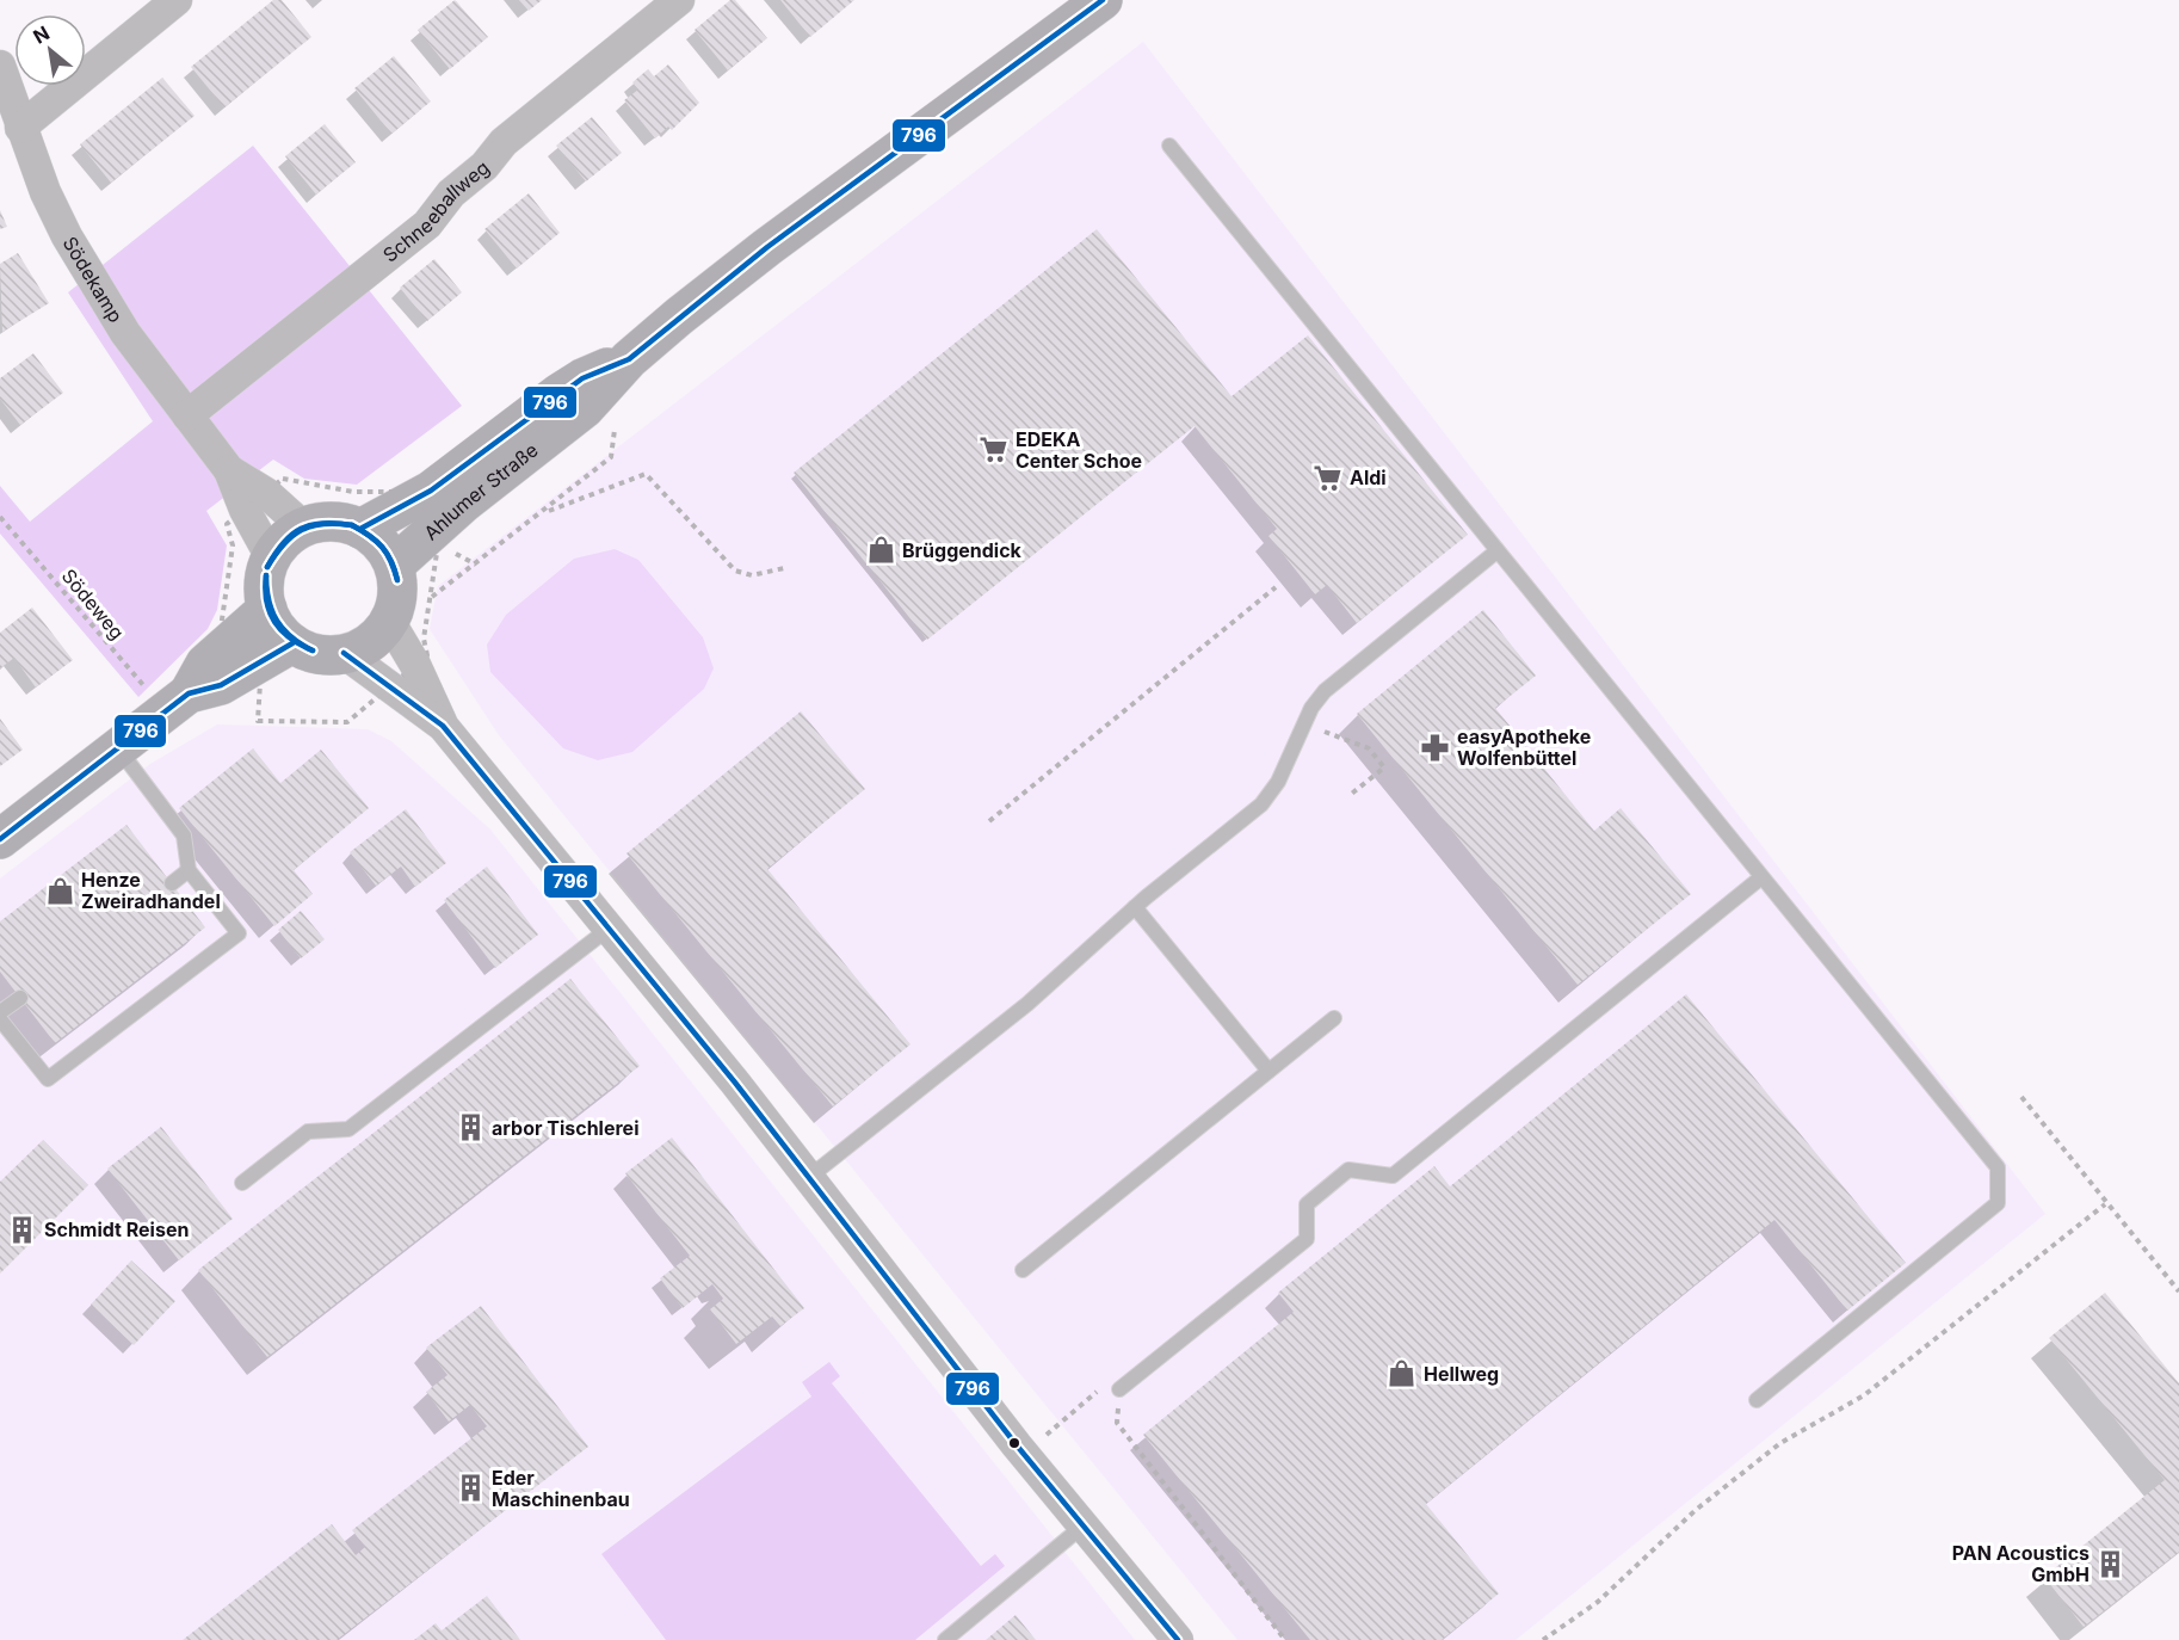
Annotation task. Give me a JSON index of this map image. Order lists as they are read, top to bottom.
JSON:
{
  "streets": {
    "main road": ["Ahlumer Straße"],
    "street": ["Schneeballweg", "Södekamp"],
    "path": ["Södeweg"]
  },
  "crossings": [
    ["Schneeballweg", "Södekamp"],
    ["Södekamp", "Ahlumer Straße"]
  ],
  "places": {
    "supermarket": ["EDEKA Center Schoe", "Aldi"],
    "shop": ["Brüggendick", "Henze Zweiradhandel", "Hellweg"],
    "pharmacy": ["easyApotheke Wolfenbüttel"],
    "building": [
      "arbor Tischlerei",
      "Schmidt Reisen",
      "Eder Maschinenbau",
      "PAN Acoustics GmbH"
    ]
  },
  "lines": ["transit line 796"],
  "north": "top left"
}
